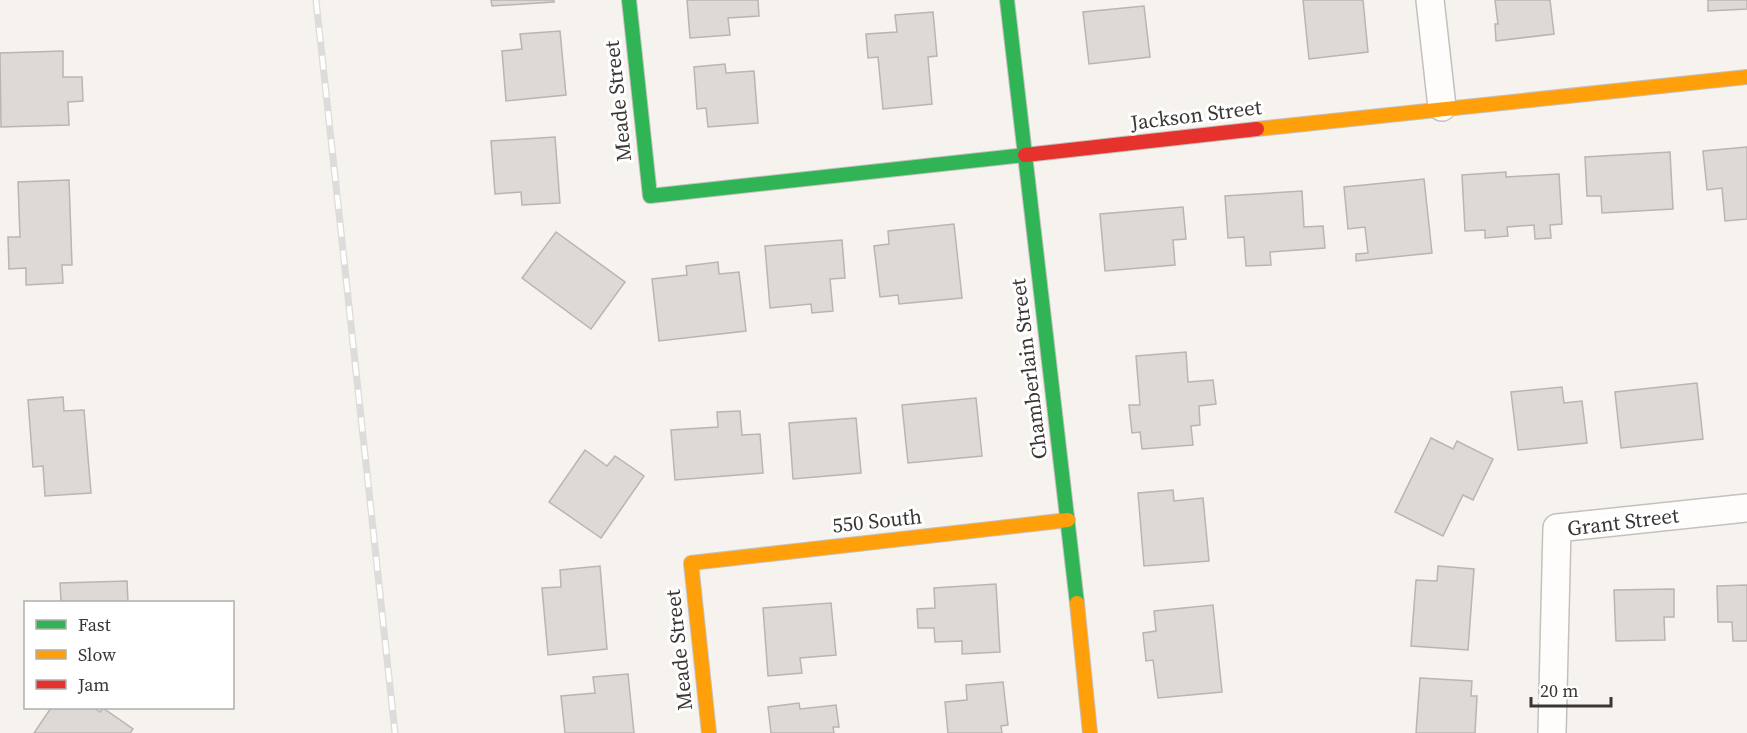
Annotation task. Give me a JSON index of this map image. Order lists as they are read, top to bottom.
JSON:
{
  "streets": {
    "street": [
      "Meade Street",
      "Jackson Street",
      "Chamberlain Street",
      "550 South",
      "Grant Street"
    ]
  },
  "crossings": [
    ["Meade Street", "Jackson Street"],
    ["Meade Street", "550 South"],
    ["Jackson Street", "Chamberlain Street"],
    ["Chamberlain Street", "550 South"]
  ],
  "legend": ["Fast", "Slow", "Jam"],
  "scale_bar": "20 m"
}
